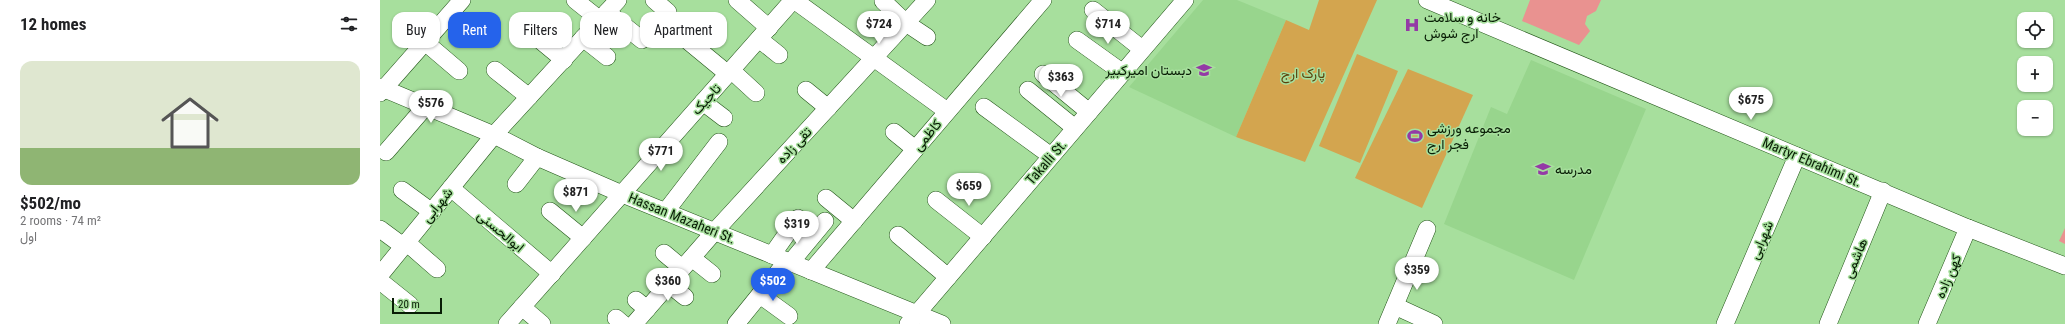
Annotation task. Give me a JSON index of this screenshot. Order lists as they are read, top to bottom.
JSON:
{
  "streets": {
    "street": [
      "تاجیک",
      "کاظمی",
      "تقی زاده",
      "Takalli St.",
      "Martyr Ebrahimi St.",
      "شهرابی",
      "Hassan Mazaheri St.",
      "ابوالحسنی",
      "هاشمی",
      "کهن زاده"
    ]
  },
  "crossings": [
    ["تاجیک", "Hassan Mazaheri St."],
    ["تاجیک", "ابوالحسنی"],
    ["کاظمی", "Hassan Mazaheri St."],
    ["تقی زاده", "Hassan Mazaheri St."],
    ["Takalli St.", "Hassan Mazaheri St."],
    ["Martyr Ebrahimi St.", "شهرابی"],
    ["Martyr Ebrahimi St.", "هاشمی"],
    ["Martyr Ebrahimi St.", "کهن زاده"],
    ["شهرابی", "Hassan Mazaheri St."],
    ["شهرابی", "ابوالحسنی"]
  ],
  "parks": ["پارک ارج"],
  "places": {
    "hospital": ["خانه و سلامت ارج شوش"],
    "school or university": ["دبستان امیرکبیر", "مدرسه"],
    "sports": ["مجموعه ورزشی فجر ارج"]
  },
  "scale_bar": "20 m",
  "page": {
    "heading": "12 homes",
    "price": [
      "$724",
      "$714",
      "$363",
      "$675",
      "$576",
      "$771",
      "$659",
      "$871",
      "$319",
      "$359",
      "$360",
      "$502"
    ],
    "map_buttons": ["+", "−"],
    "chip": [
      "Buy",
      "Rent",
      "Filters",
      "New",
      "Apartment"
    ],
    "list": [
      {
        "name": "$502/mo",
        "note": "2 rooms · 74 m² · اول"
      }
    ],
    "scale": "20 m"
  }
}
